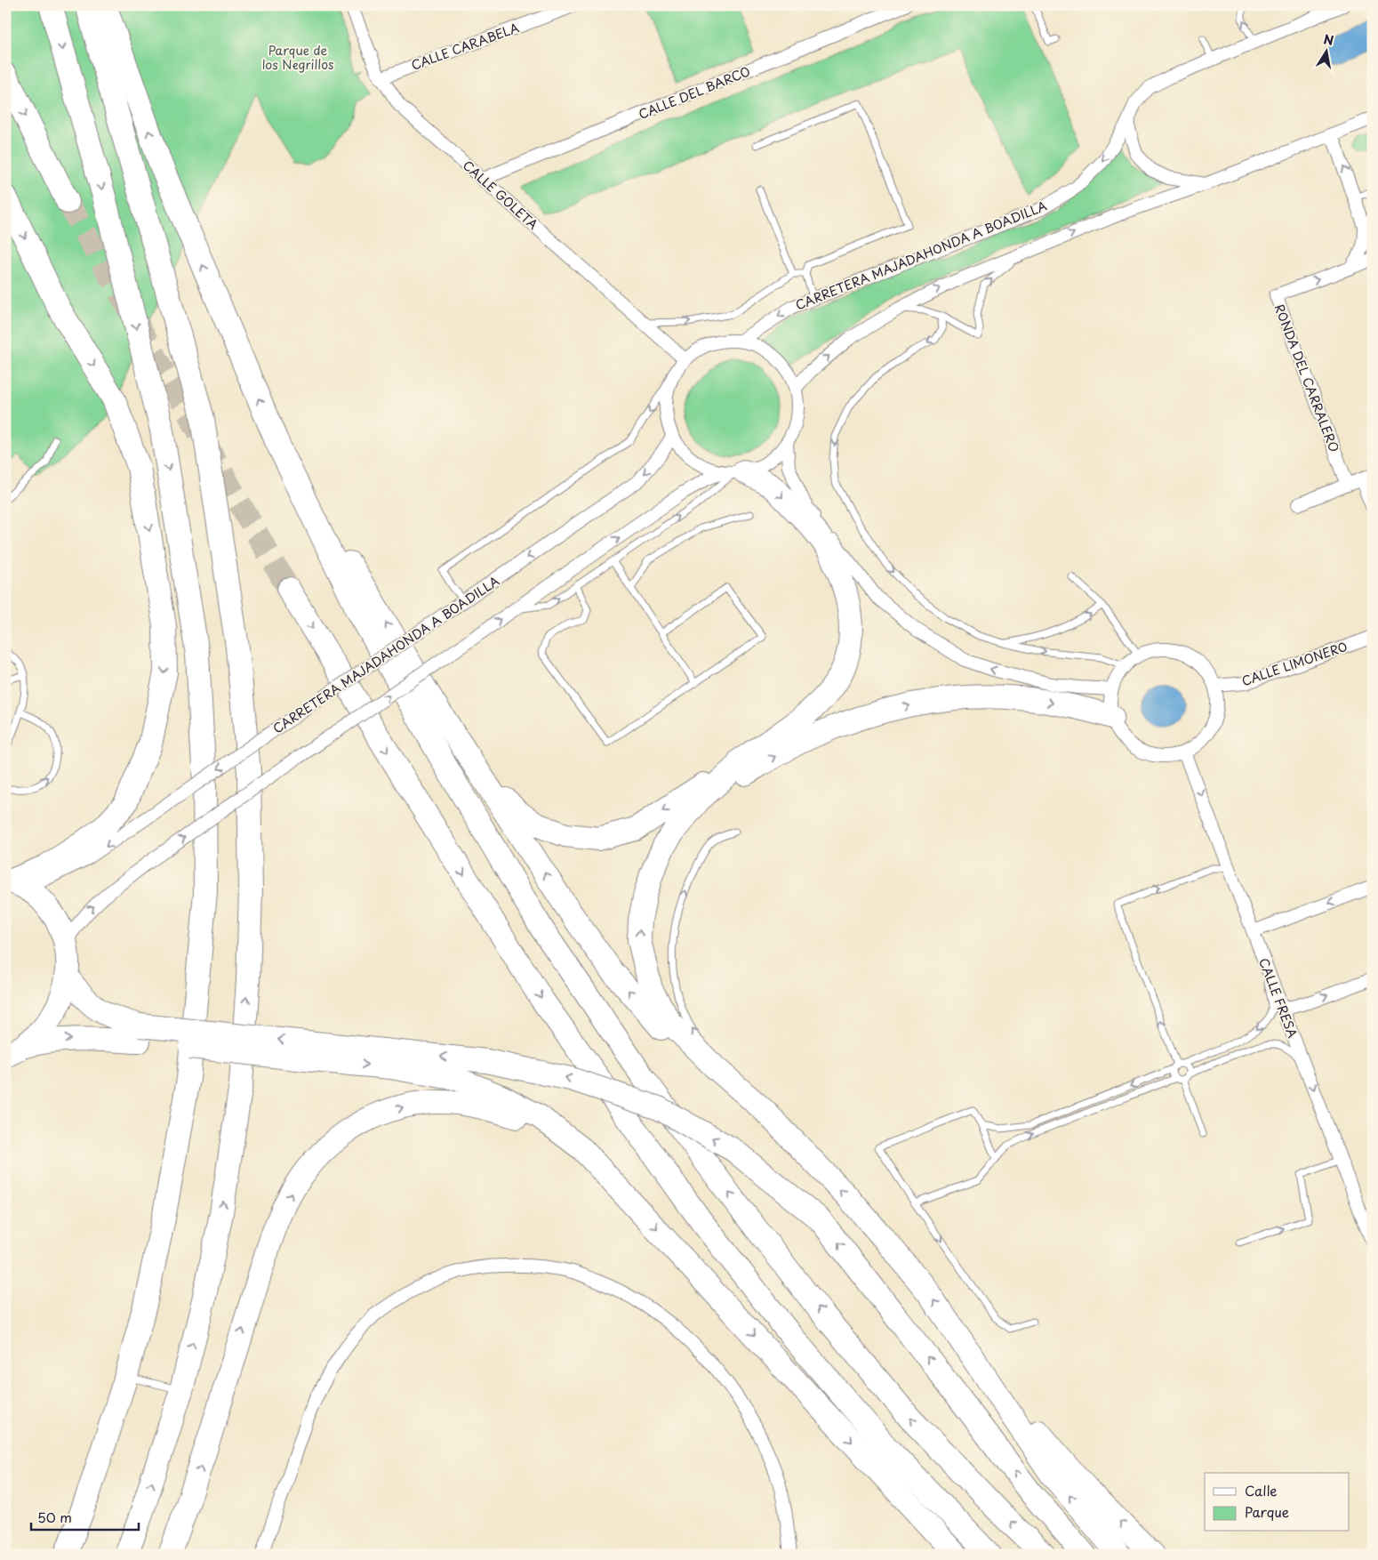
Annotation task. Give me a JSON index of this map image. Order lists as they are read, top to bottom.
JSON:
{
  "streets": {
    "street": [
      "CALLE CARABELA",
      "CALLE DEL BARCO",
      "CALLE GOLETA",
      "CARRETERA MAJADAHONDA A BOADILLA",
      "RONDA DEL CARRALERO",
      "CALLE LIMONERO",
      "CALLE FRESA"
    ]
  },
  "crossings": [
    ["CALLE CARABELA", "CALLE GOLETA"],
    ["CALLE DEL BARCO", "CALLE GOLETA"],
    ["CALLE GOLETA", "CARRETERA MAJADAHONDA A BOADILLA"],
    ["CALLE LIMONERO", "CALLE FRESA"]
  ],
  "one_way": ["CALLE FRESA"],
  "parks": ["Parque de los Negrillos"],
  "legend": ["Calle", "Parque"],
  "scale_bar": "50 m",
  "north": "top"
}
